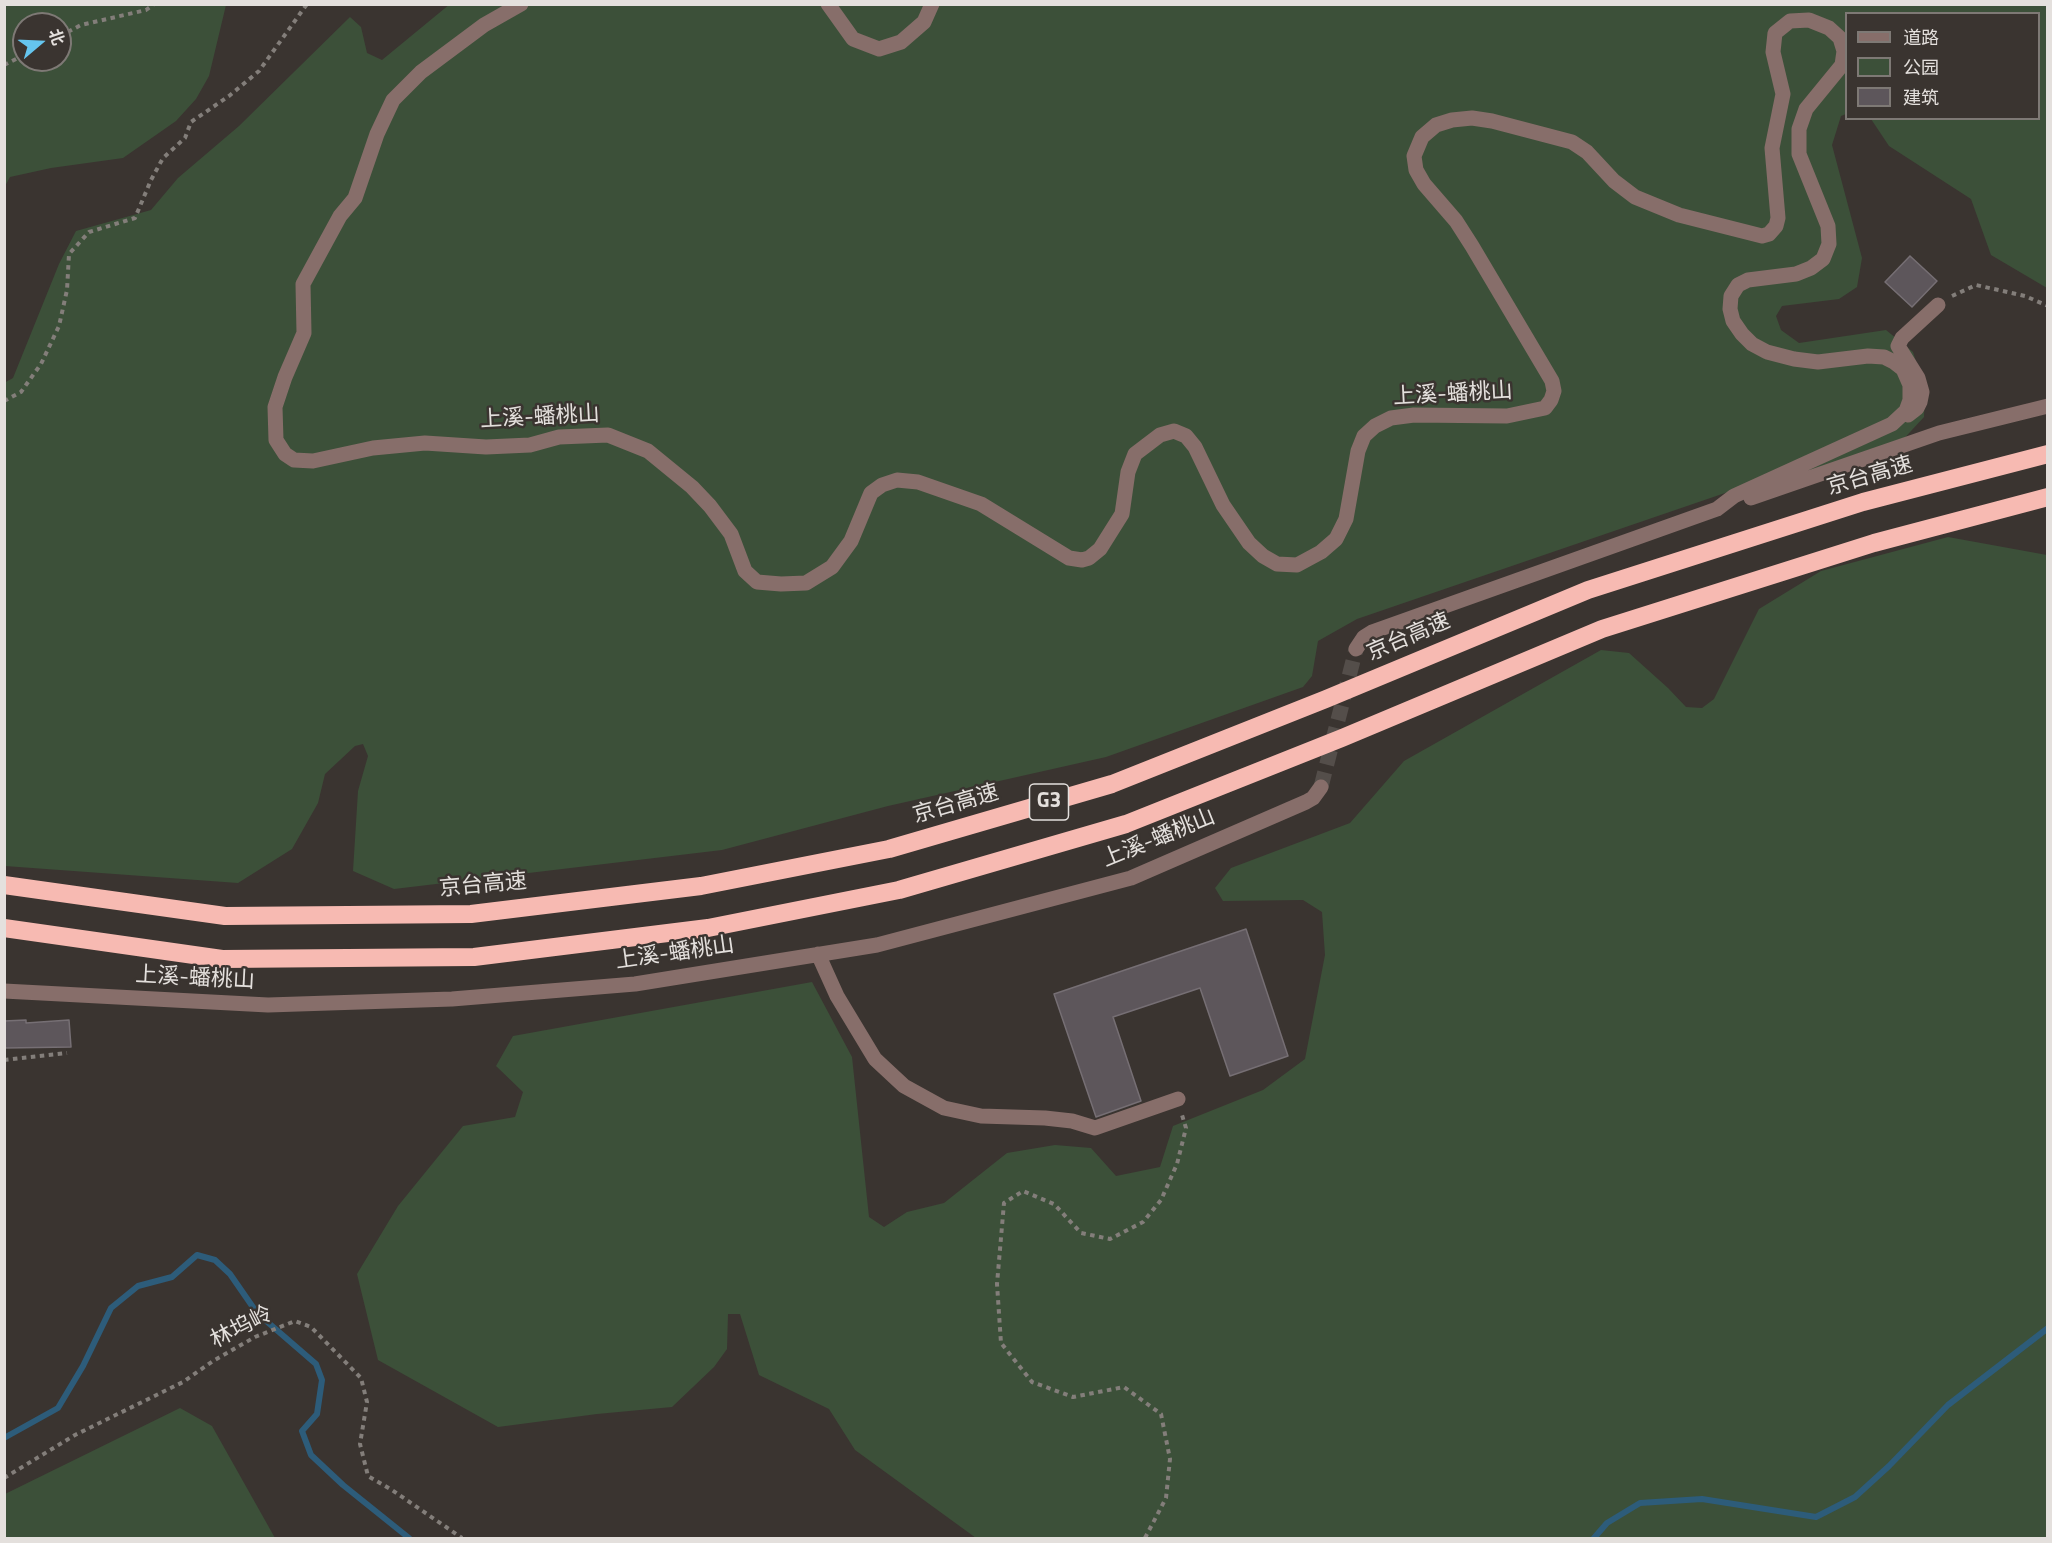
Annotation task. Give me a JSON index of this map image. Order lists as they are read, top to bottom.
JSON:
{
  "streets": {
    "highway": ["京台高速", "G3"],
    "street": ["上溪-蟠桃山"],
    "path": ["林坞岭"]
  },
  "legend": ["道路", "公园", "建筑"],
  "north": "right"
}
